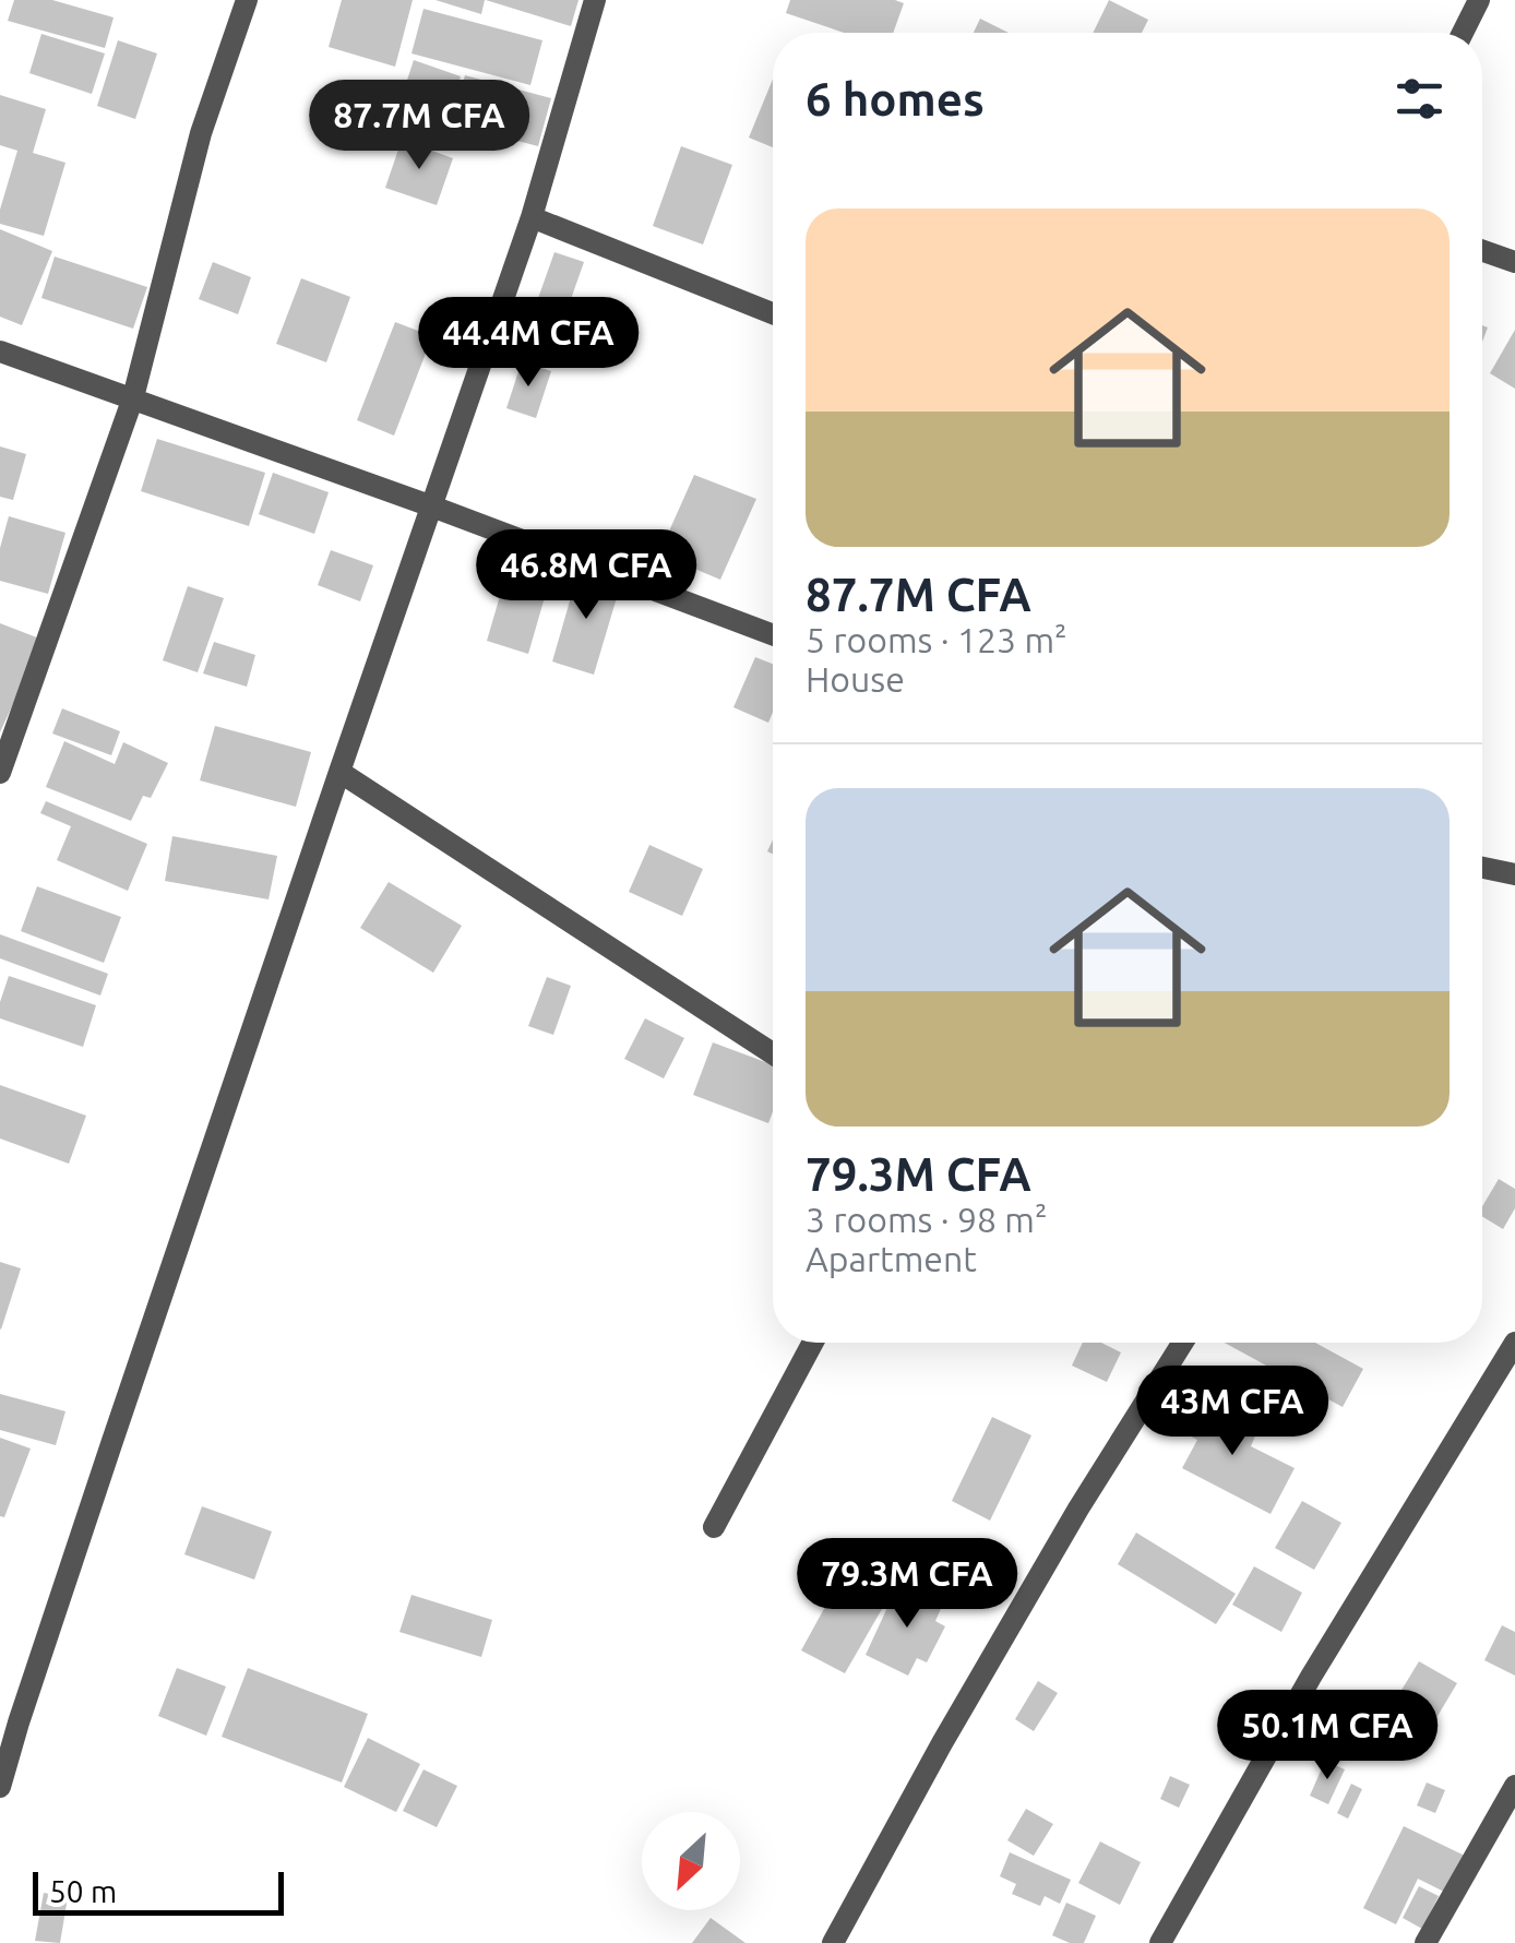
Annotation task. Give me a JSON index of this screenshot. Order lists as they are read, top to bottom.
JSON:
{
  "scale_bar": "50 m",
  "north": "bottom left",
  "page": {
    "heading": "6 homes",
    "price": [
      "87.7M CFA",
      "44.4M CFA",
      "46.8M CFA",
      "43M CFA",
      "79.3M CFA",
      "50.1M CFA"
    ],
    "list": [
      {
        "name": "87.7M CFA",
        "note": "5 rooms · 123 m² · House"
      },
      {
        "name": "79.3M CFA",
        "note": "3 rooms · 98 m² · Apartment"
      }
    ],
    "scale": "50 m"
  }
}
